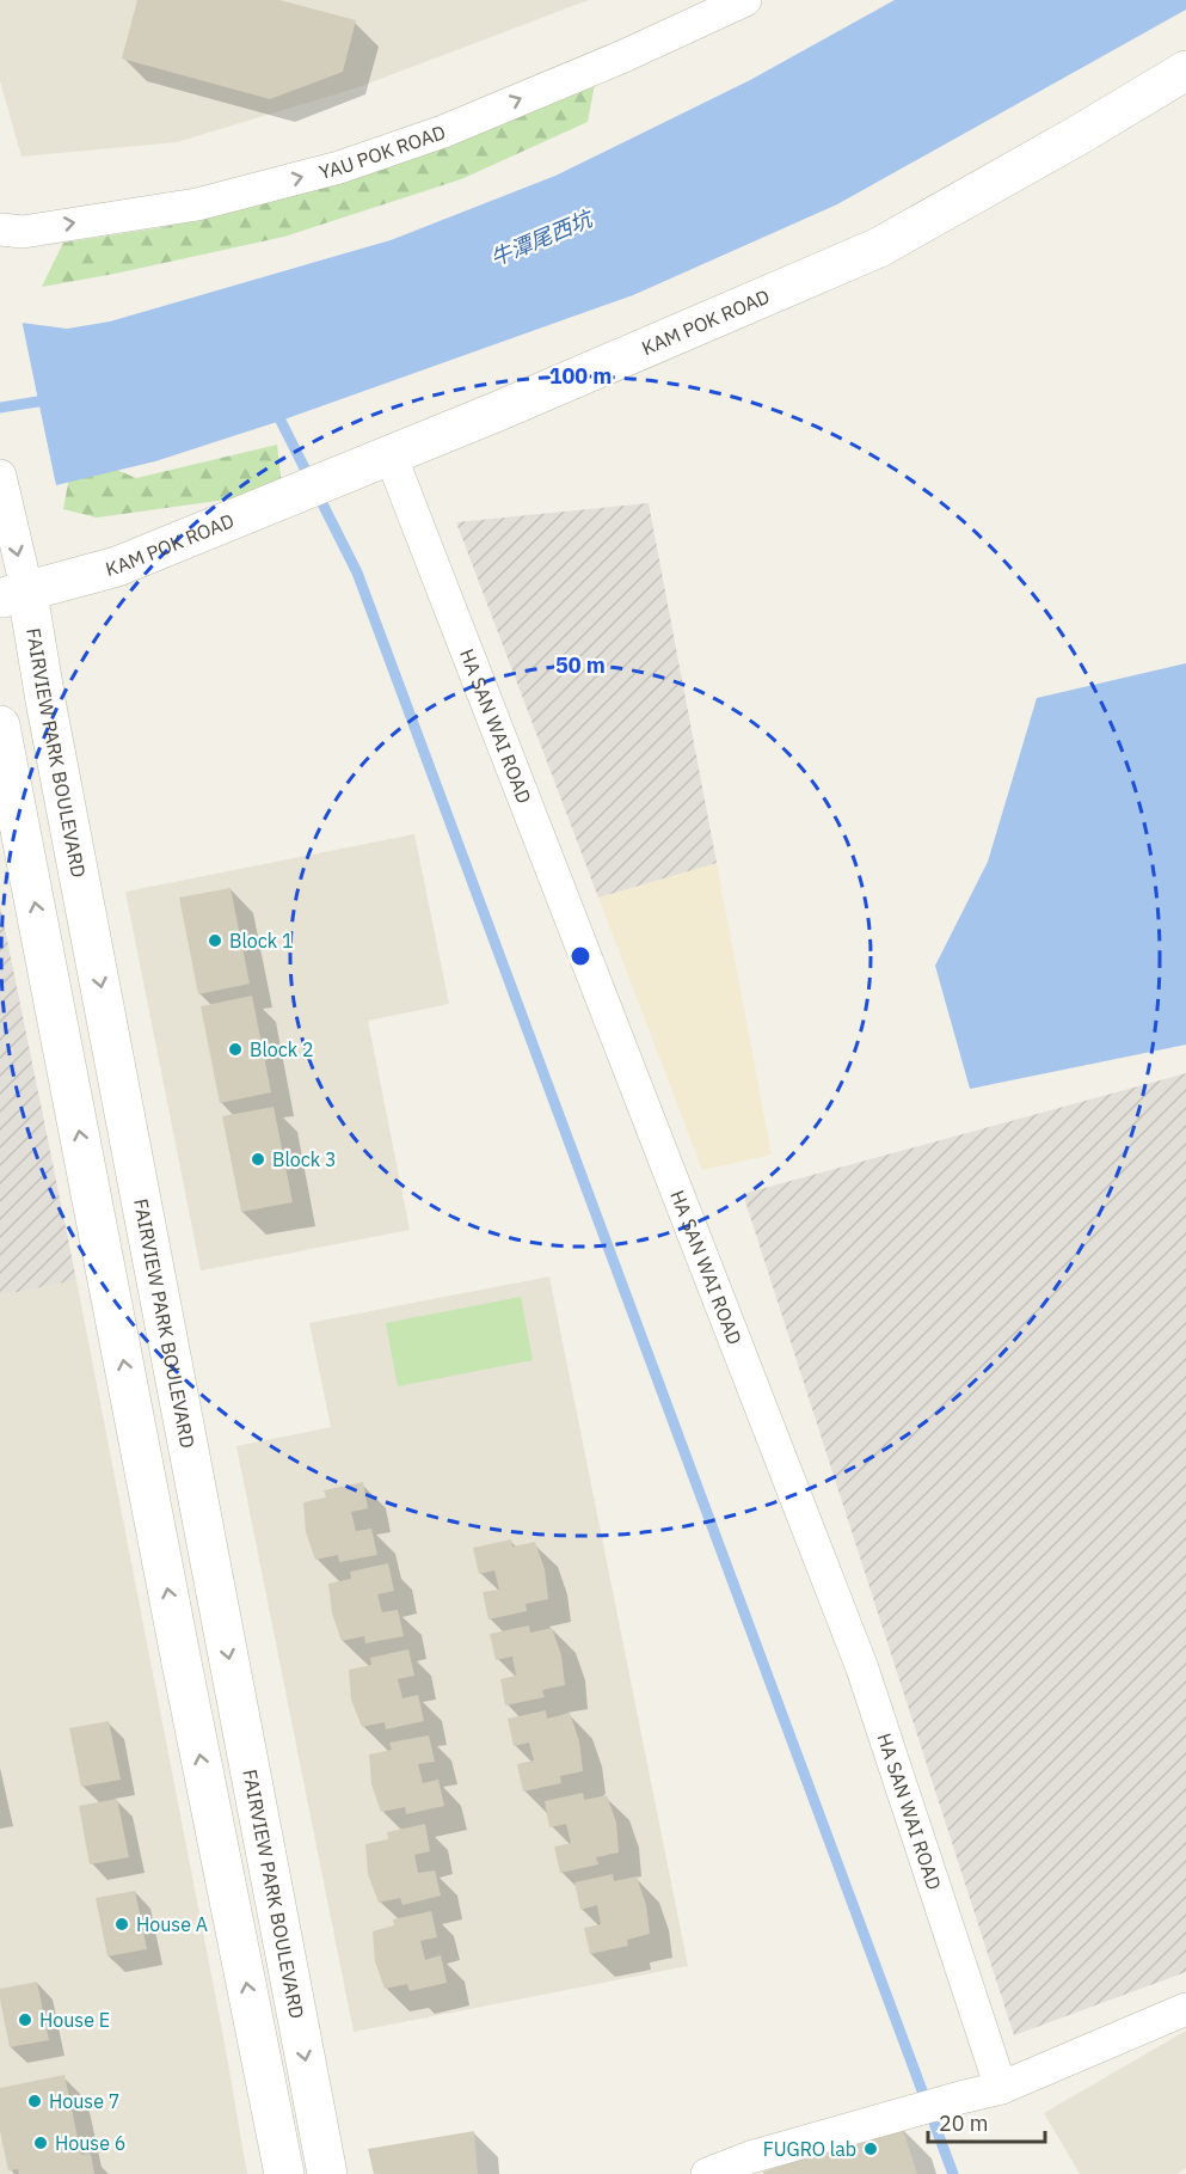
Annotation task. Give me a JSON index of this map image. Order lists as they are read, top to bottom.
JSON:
{
  "streets": {
    "street": [
      "YAU POK ROAD",
      "KAM POK ROAD",
      "HA SAN WAI ROAD",
      "FAIRVIEW PARK BOULEVARD"
    ]
  },
  "crossings": [
    ["KAM POK ROAD", "HA SAN WAI ROAD"],
    ["KAM POK ROAD", "FAIRVIEW PARK BOULEVARD"]
  ],
  "one_way": ["YAU POK ROAD"],
  "water": ["牛潭尾西坑"],
  "places": [
    "Block 1",
    "Block 2",
    "Block 3",
    "House A",
    "House E",
    "House 7",
    "House 6",
    "FUGRO lab"
  ],
  "scale_bar": "20 m",
  "rings": ["100 m", "50 m"]
}
